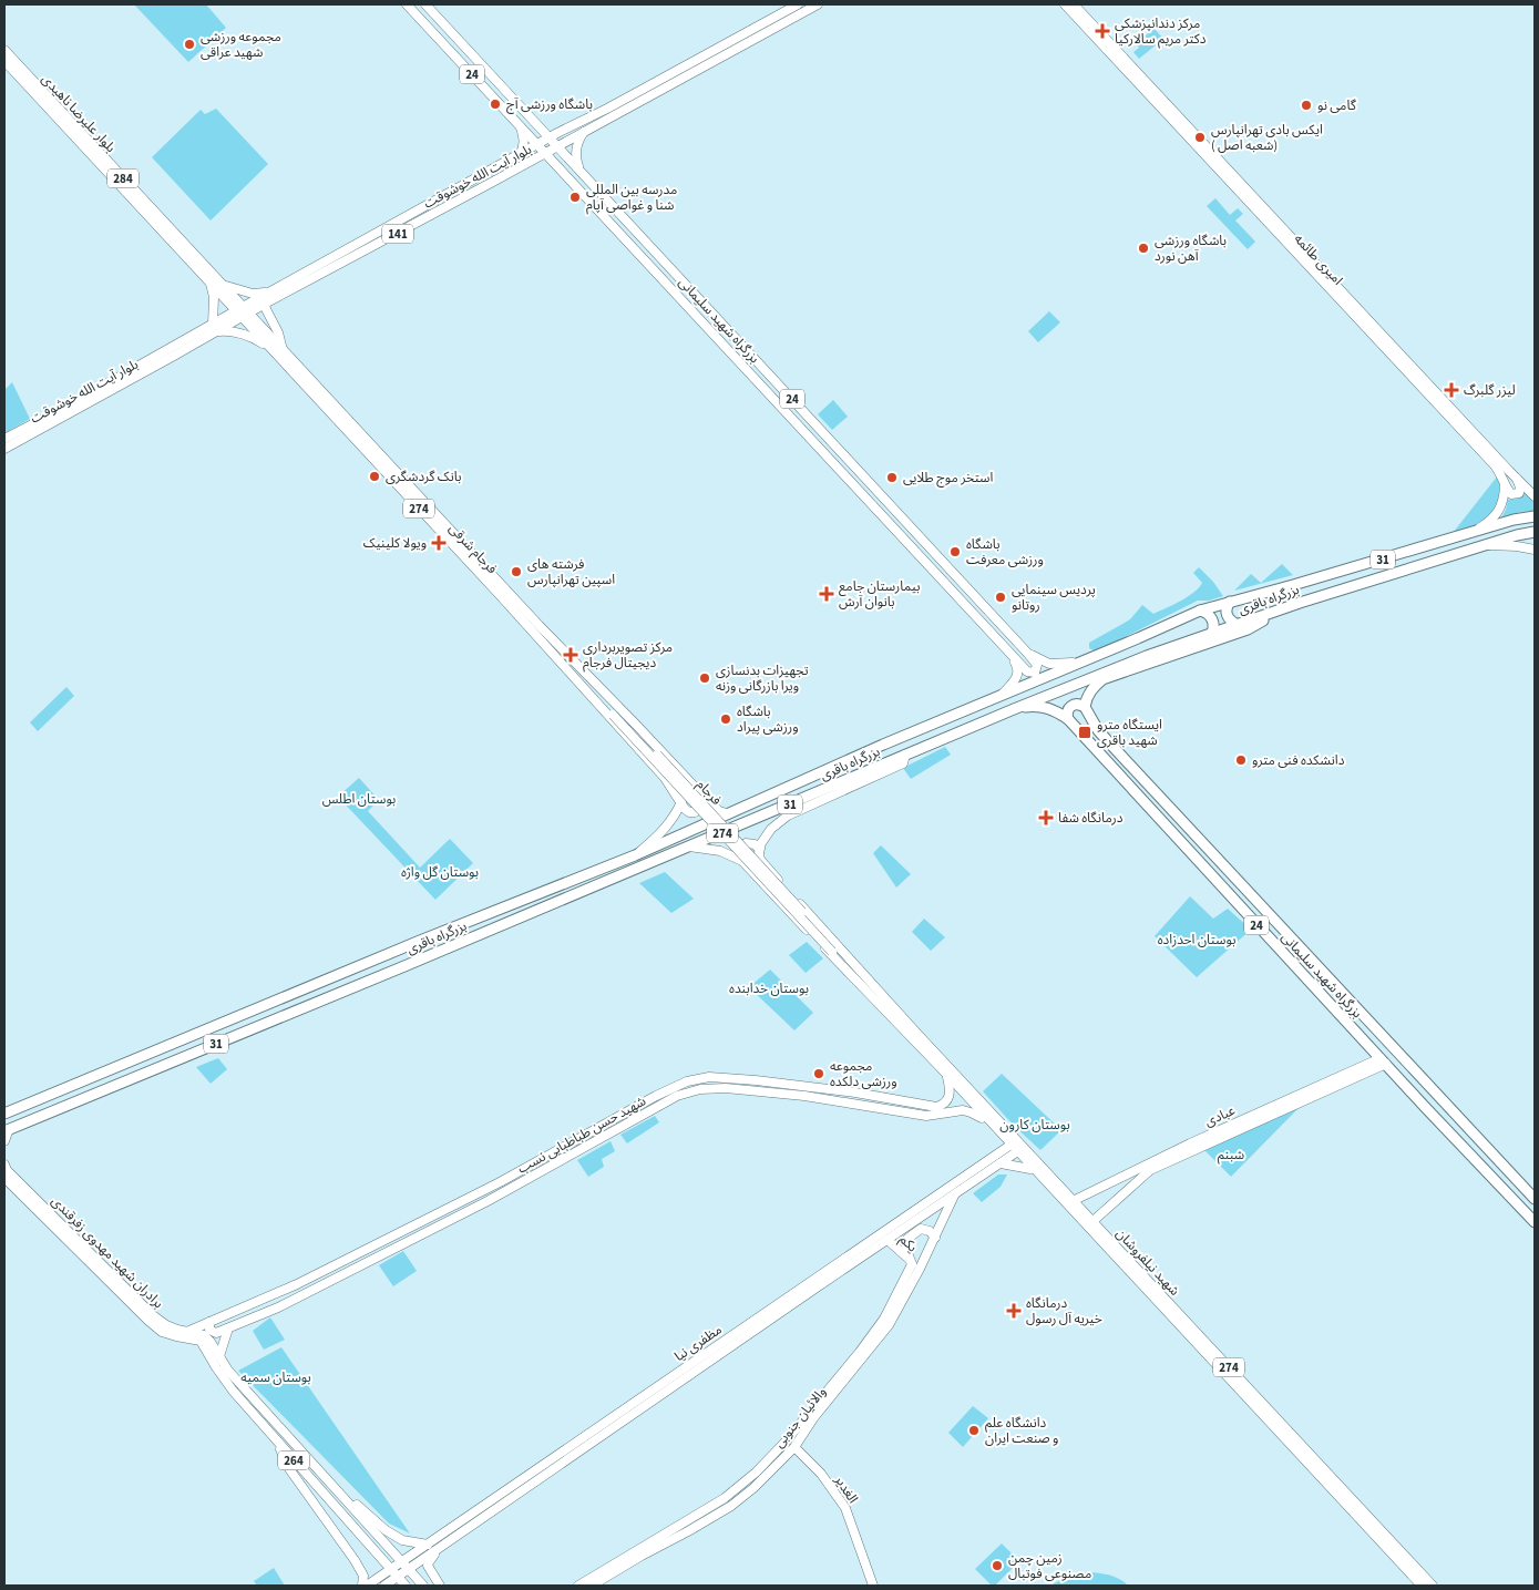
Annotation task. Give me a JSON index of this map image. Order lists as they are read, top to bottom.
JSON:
{
  "streets": {
    "highway": [
      "24",
      "بزرگراه شهید سلیمانی",
      "31",
      "بزرگراه باقری"
    ],
    "main road": [
      "بلوار علیرضا ناهیدی",
      "بلوار آیت الله خوشوقت",
      "284",
      "141",
      "امیری طائمه",
      "274",
      "فرجام شرقی",
      "فرجام",
      "عبادی",
      "شهید حسن طباطبایی نسب",
      "یکم",
      "برادران شهید مهدوی زفرقندی",
      "شهید نیلفروشان",
      "مظفری نیا",
      "والائیان جنوبی",
      "264",
      "الغدیر"
    ]
  },
  "crossings": [
    ["24", "بزرگراه شهید سلیمانی"],
    ["24", "31"],
    ["24", "بزرگراه باقری"],
    ["بلوار علیرضا ناهیدی", "بلوار آیت الله خوشوقت"],
    ["بلوار علیرضا ناهیدی", "فرجام شرقی"],
    ["بلوار آیت الله خوشوقت", "بزرگراه شهید سلیمانی"],
    ["بلوار آیت الله خوشوقت", "فرجام شرقی"],
    ["بزرگراه شهید سلیمانی", "عبادی"],
    ["فرجام شرقی", "فرجام"],
    ["31", "بزرگراه باقری"],
    ["فرجام", "شهید نیلفروشان"],
    ["عبادی", "شهید نیلفروشان"],
    ["شهید حسن طباطبایی نسب", "برادران شهید مهدوی زفرقندی"],
    ["شهید حسن طباطبایی نسب", "شهید نیلفروشان"],
    ["یکم", "مظفری نیا"],
    ["یکم", "والائیان جنوبی"],
    ["برادران شهید مهدوی زفرقندی", "مظفری نیا"],
    ["برادران شهید مهدوی زفرقندی", "264"],
    ["شهید نیلفروشان", "مظفری نیا"],
    ["مظفری نیا", "والائیان جنوبی"],
    ["مظفری نیا", "264"],
    ["والائیان جنوبی", "الغدیر"]
  ],
  "parks": [
    "بوستان اطلس",
    "بوستان گل واژه",
    "بوستان احدزاده",
    "بوستان خدابنده",
    "بوستان کارون",
    "شبنم",
    "بوستان سمیه"
  ],
  "places": {
    "health": [
      "مرکز دندانپزشکی دکتر مریم سالارکیا",
      "لیزر گلبرگ",
      "ویولا کلینیک",
      "بیمارستان جامع بانوان آرش",
      "مرکز تصویربرداری دیجیتال فرجام",
      "درمانگاه شفا",
      "درمانگاه خیریه آل رسول"
    ],
    "other": [
      "مجموعه ورزشی شهید عراقی",
      "باشگاه ورزشی آج",
      "گامی نو",
      "ایکس بادی تهرانپارس ( شعبه اصل)",
      "مدرسه بین المللی شنا و غواصی آپام",
      "باشگاه ورزشی آهن نورد",
      "بانک گردشگری",
      "استخر موج طلایی",
      "باشگاه ورزشی معرفت",
      "فرشته های اسپین تهرانپارس",
      "پردیس سینمایی روتانو",
      "تجهیزات بدنسازی ویرا بازرگانی وزنه",
      "باشگاه ورزشی پیراد",
      "دانشکده فنی مترو",
      "مجموعه ورزشی دلکده",
      "دانشگاه علم و صنعت ایران",
      "زمین چمن مصنوعی فوتبال"
    ],
    "transit": ["ایستگاه مترو شهید باقری"]
  }
}
